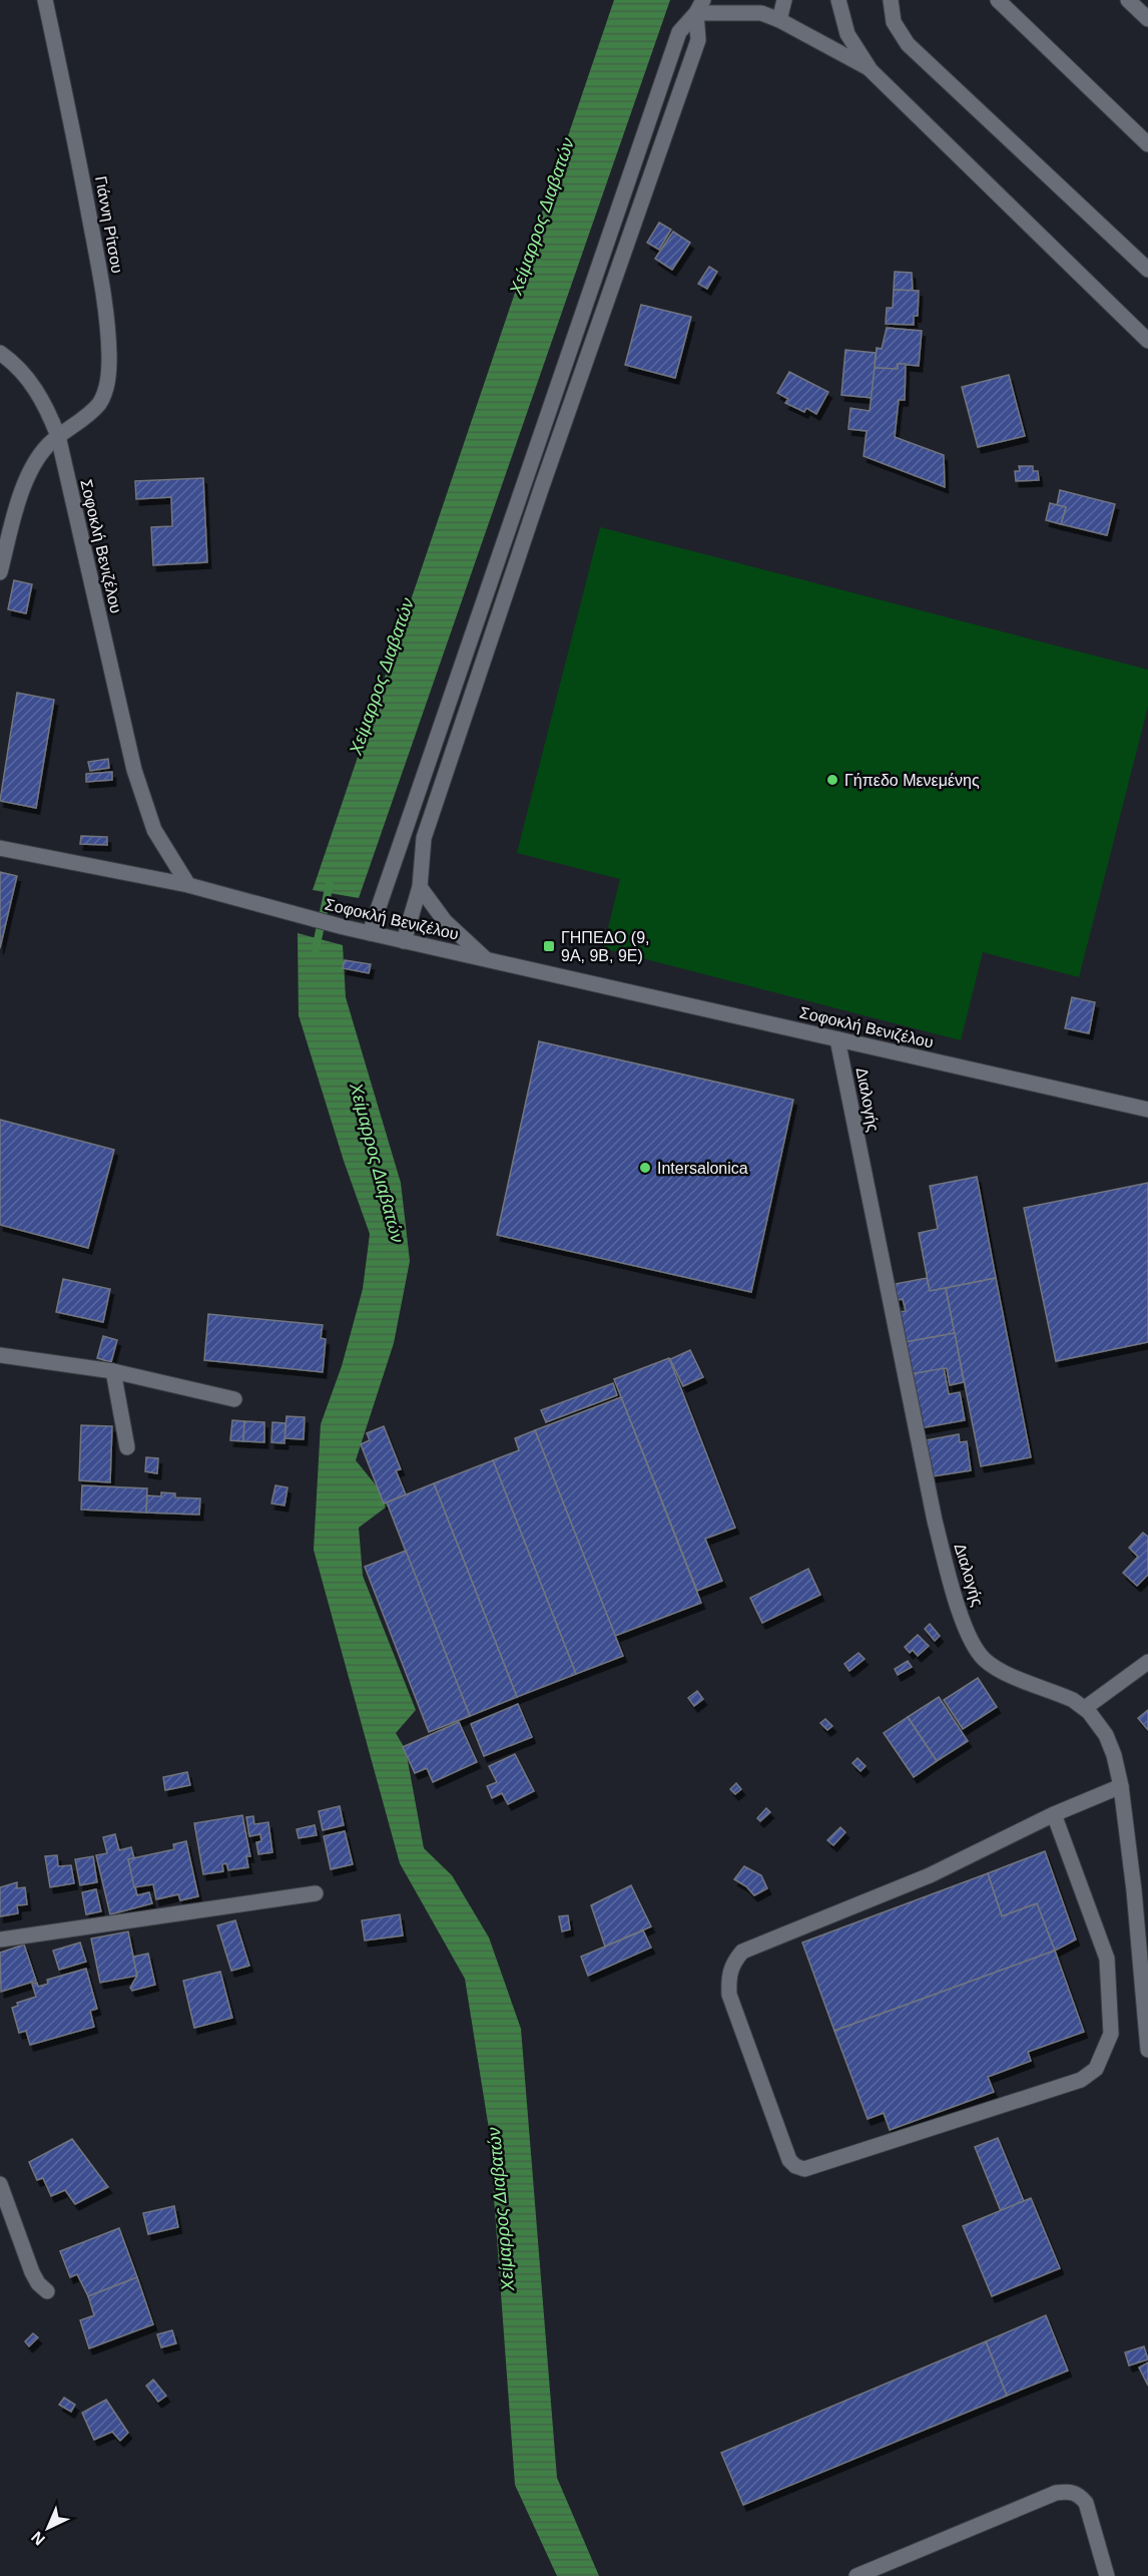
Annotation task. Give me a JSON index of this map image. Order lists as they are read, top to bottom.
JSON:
{
  "streets": {
    "street": ["Γιάννη Ρίτσου", "Σοφοκλή Βενιζέλου", "Διαλογής"]
  },
  "crossings": [
    ["Γιάννη Ρίτσου", "Σοφοκλή Βενιζέλου"],
    ["Σοφοκλή Βενιζέλου", "Διαλογής"]
  ],
  "water": ["Χείμαρρος Διαβατών"],
  "places": {
    "other": ["Γήπεδο Μενεμένης", "Intersalonica"],
    "transit": ["ΓΗΠΕΔΟ (9, 9Α, 9Β, 9Ε)"]
  },
  "north": "bottom left"
}
